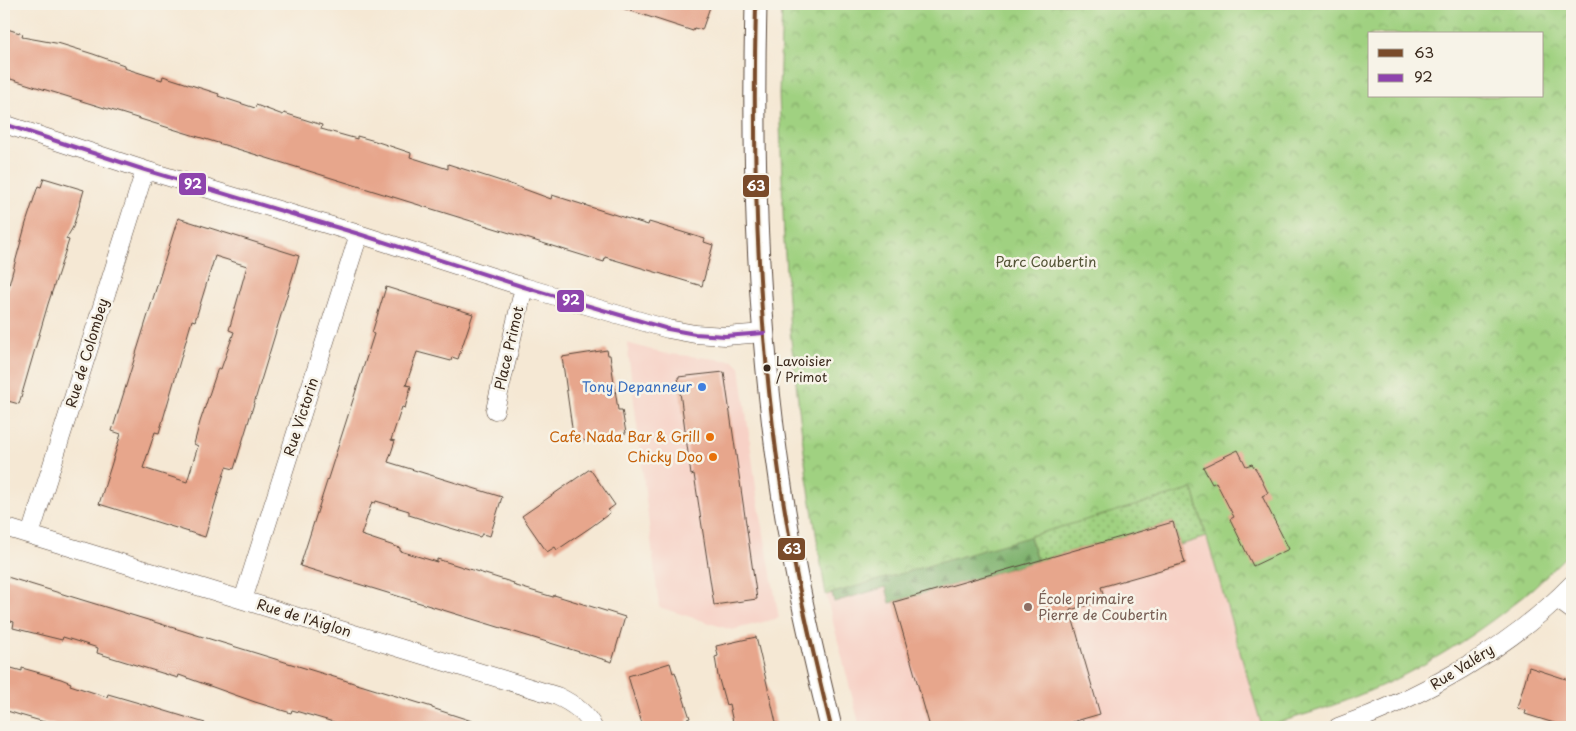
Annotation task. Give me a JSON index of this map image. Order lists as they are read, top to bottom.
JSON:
{
  "streets": {
    "street": [
      "Place Primot",
      "Rue de Colombey",
      "Rue Victorin",
      "Rue de l'Aiglon",
      "Rue Valéry"
    ]
  },
  "crossings": [
    ["Rue de Colombey", "Rue de l'Aiglon"],
    ["Rue Victorin", "Rue de l'Aiglon"]
  ],
  "parks": ["Parc Coubertin"],
  "places": [
    "Lavoisier / Primot",
    "Tony Depanneur",
    "Cafe Nada Bar & Grill",
    "Chicky Doo",
    "École primaire Pierre de Coubertin"
  ],
  "lines": ["transit line 63", "transit line 92"],
  "legend": ["63", "92"]
}
